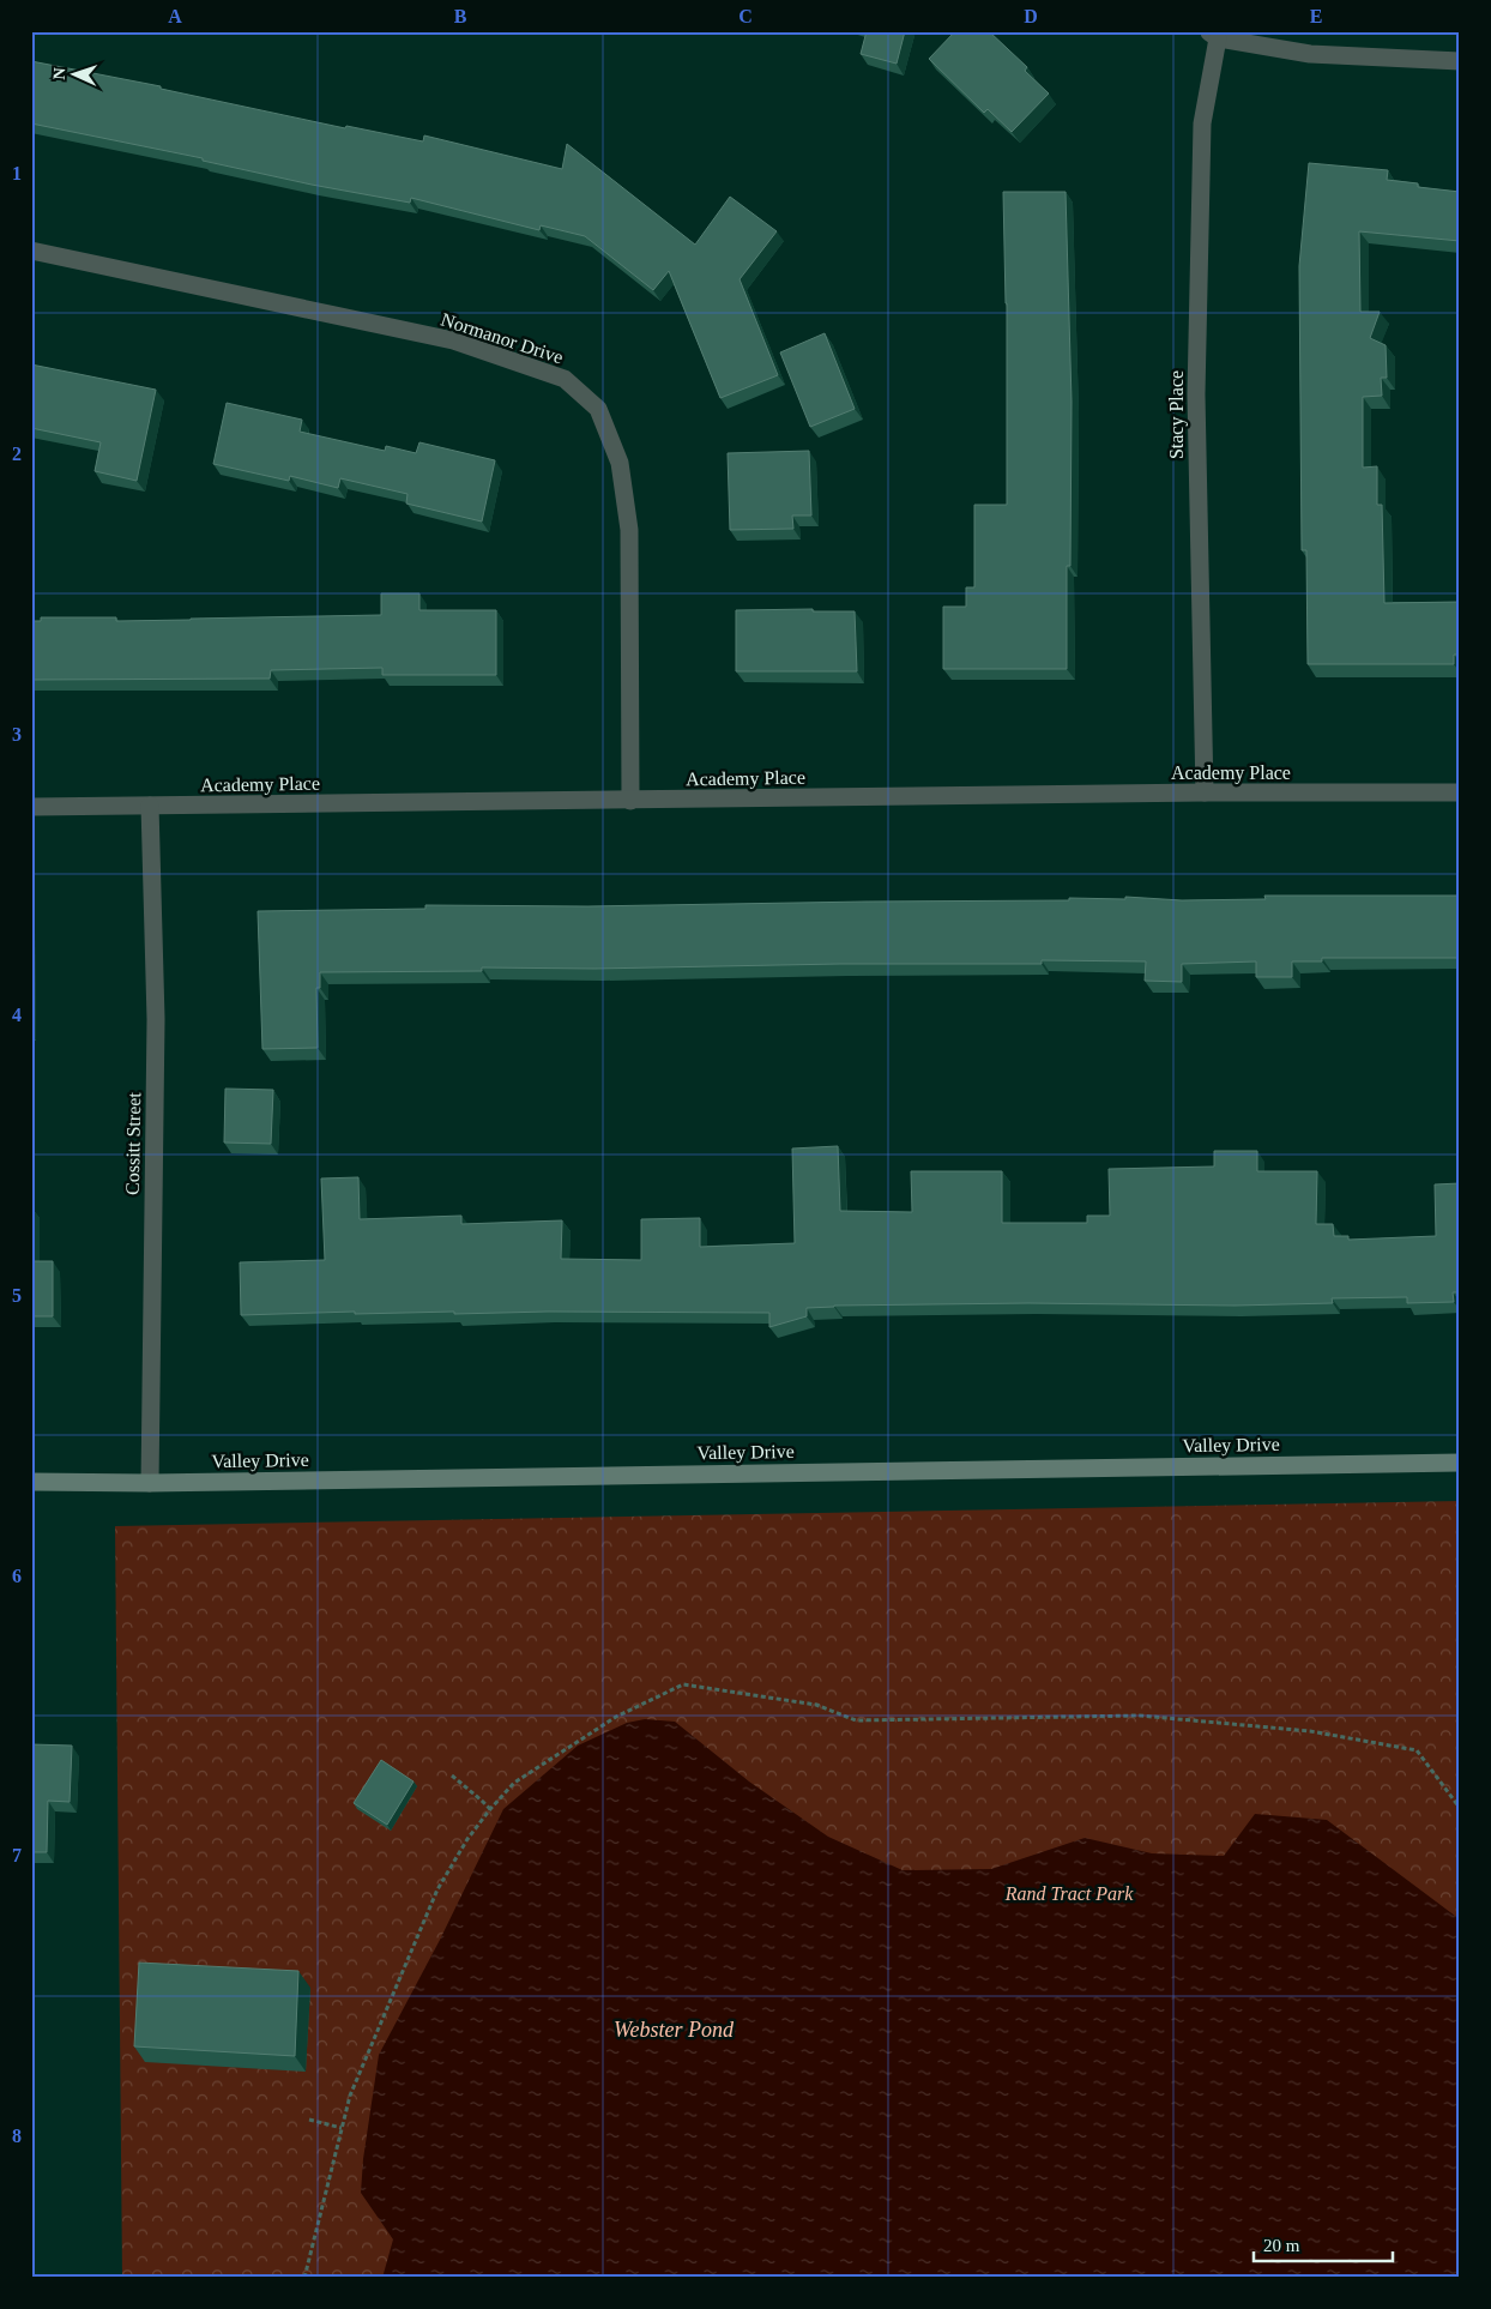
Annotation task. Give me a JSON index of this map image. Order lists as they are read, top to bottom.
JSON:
{
  "streets": {
    "main road": ["Valley Drive"],
    "street": [
      "Normanor Drive",
      "Stacy Place",
      "Academy Place",
      "Cossitt Street"
    ]
  },
  "crossings": [
    ["Normanor Drive", "Academy Place"],
    ["Stacy Place", "Academy Place"],
    ["Academy Place", "Cossitt Street"],
    ["Cossitt Street", "Valley Drive"]
  ],
  "water": ["Webster Pond"],
  "parks": ["Rand Tract Park"],
  "scale_bar": "20 m",
  "north": "left",
  "grid": {
    "columns": [
      "A",
      "B",
      "C",
      "D",
      "E"
    ],
    "rows": [
      "1",
      "2",
      "3",
      "4",
      "5",
      "6",
      "7",
      "8"
    ]
  }
}
